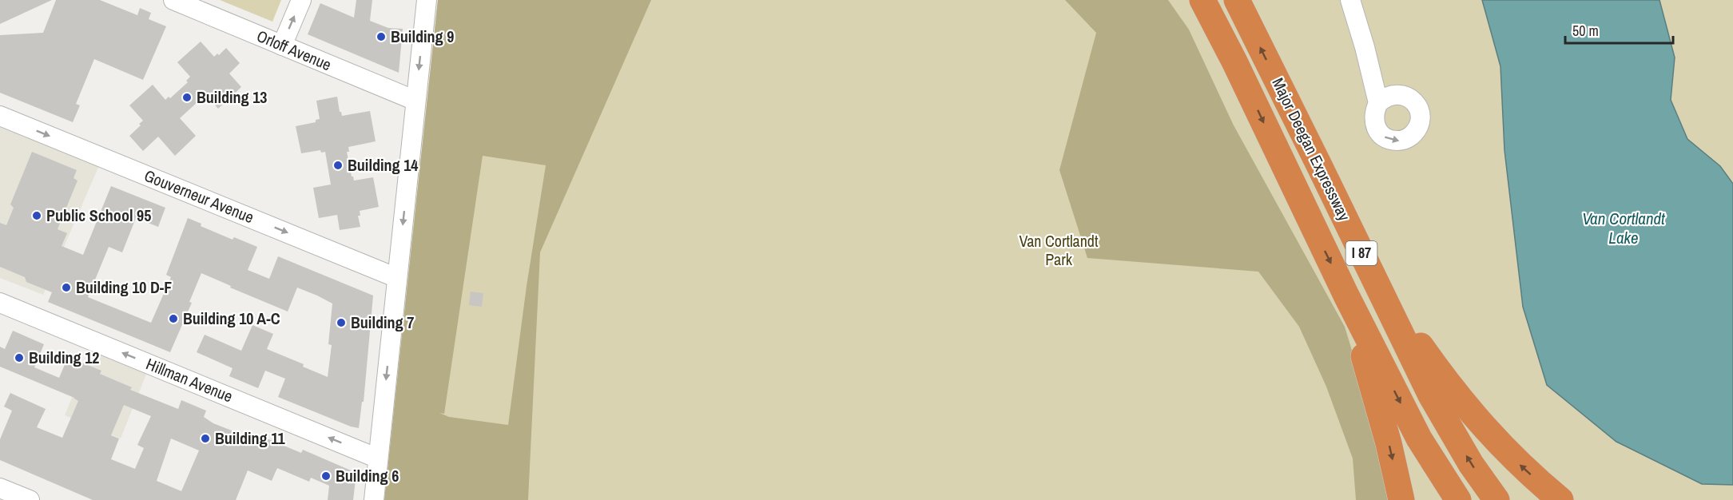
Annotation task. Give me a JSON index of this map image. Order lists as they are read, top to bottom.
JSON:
{
  "streets": {
    "highway": ["Major Deegan Expressway", "I 87"],
    "street": ["Orloff Avenue", "Gouverneur Avenue", "Hillman Avenue"]
  },
  "one_way": ["Gouverneur Avenue", "Hillman Avenue"],
  "water": ["Van Cortlandt Lake"],
  "parks": ["Van Cortlandt Park"],
  "places": [
    "Building 9",
    "Building 13",
    "Building 14",
    "Public School 95",
    "Building 10 D-F",
    "Building 10 A-C",
    "Building 7",
    "Building 12",
    "Building 11",
    "Building 6"
  ],
  "scale_bar": "50 m"
}
